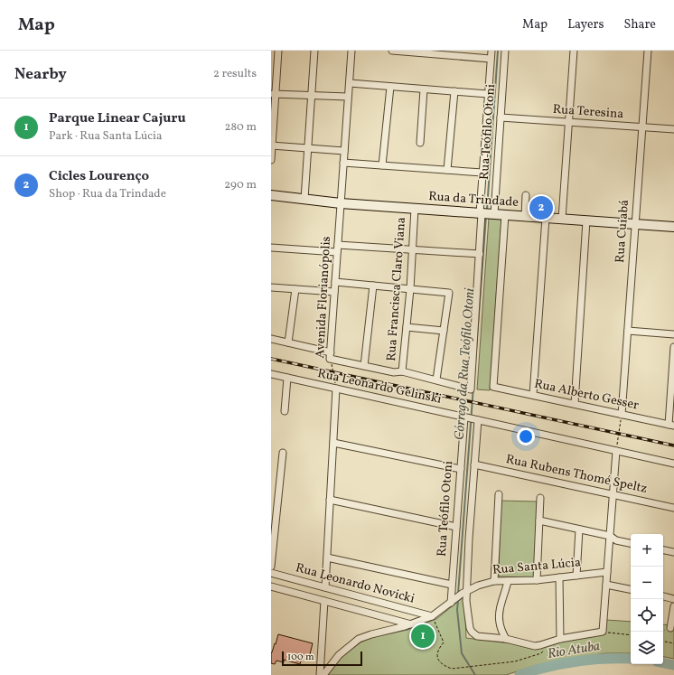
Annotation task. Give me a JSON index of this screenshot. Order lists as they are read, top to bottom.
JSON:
{
  "streets": {
    "main road": ["Rua da Trindade"],
    "street": [
      "Rua Teresina",
      "Rua Teófilo Otoni",
      "Rua Cuiabá",
      "Rua Francisca Claro Viana",
      "Avenida Florianópolis",
      "Rua Leonardo Gelinski",
      "Rua Alberto Gesser",
      "Rua Rubens Thomé Speltz",
      "Rua Santa Lúcia",
      "Rua Leonardo Novicki"
    ]
  },
  "crossings": [
    ["Rua Teresina", "Rua Teófilo Otoni"],
    ["Rua Teresina", "Rua Cuiabá"],
    ["Rua Teófilo Otoni", "Rua da Trindade"],
    ["Rua Teófilo Otoni", "Rua Leonardo Gelinski"],
    ["Rua Teófilo Otoni", "Rua Rubens Thomé Speltz"],
    ["Rua Teófilo Otoni", "Rua Santa Lúcia"],
    ["Rua da Trindade", "Rua Cuiabá"],
    ["Rua da Trindade", "Rua Francisca Claro Viana"],
    ["Rua da Trindade", "Avenida Florianópolis"],
    ["Rua da Trindade", "Rua Alberto Gesser"],
    ["Rua Cuiabá", "Rua Alberto Gesser"],
    ["Avenida Florianópolis", "Rua Leonardo Gelinski"],
    ["Rua Santa Lúcia", "Rua Leonardo Novicki"]
  ],
  "water": ["Córrego da Rua Teófilo Otoni", "Rio Atuba"],
  "scale_bar": "100 m",
  "page": {
    "header": "Map",
    "nav": ["Map", "Layers", "Share"],
    "heading": ["Nearby", "2 results"],
    "list": [
      {
        "mark": "1",
        "name": "Parque Linear Cajuru",
        "note": "Park · Rua Santa Lúcia",
        "value": "280 m"
      },
      {
        "mark": "2",
        "name": "Cicles Lourenço",
        "note": "Shop · Rua da Trindade",
        "value": "290 m"
      }
    ],
    "pins": ["2", "1"],
    "map_buttons": ["+", "−"],
    "scale": "100 m"
  }
}
